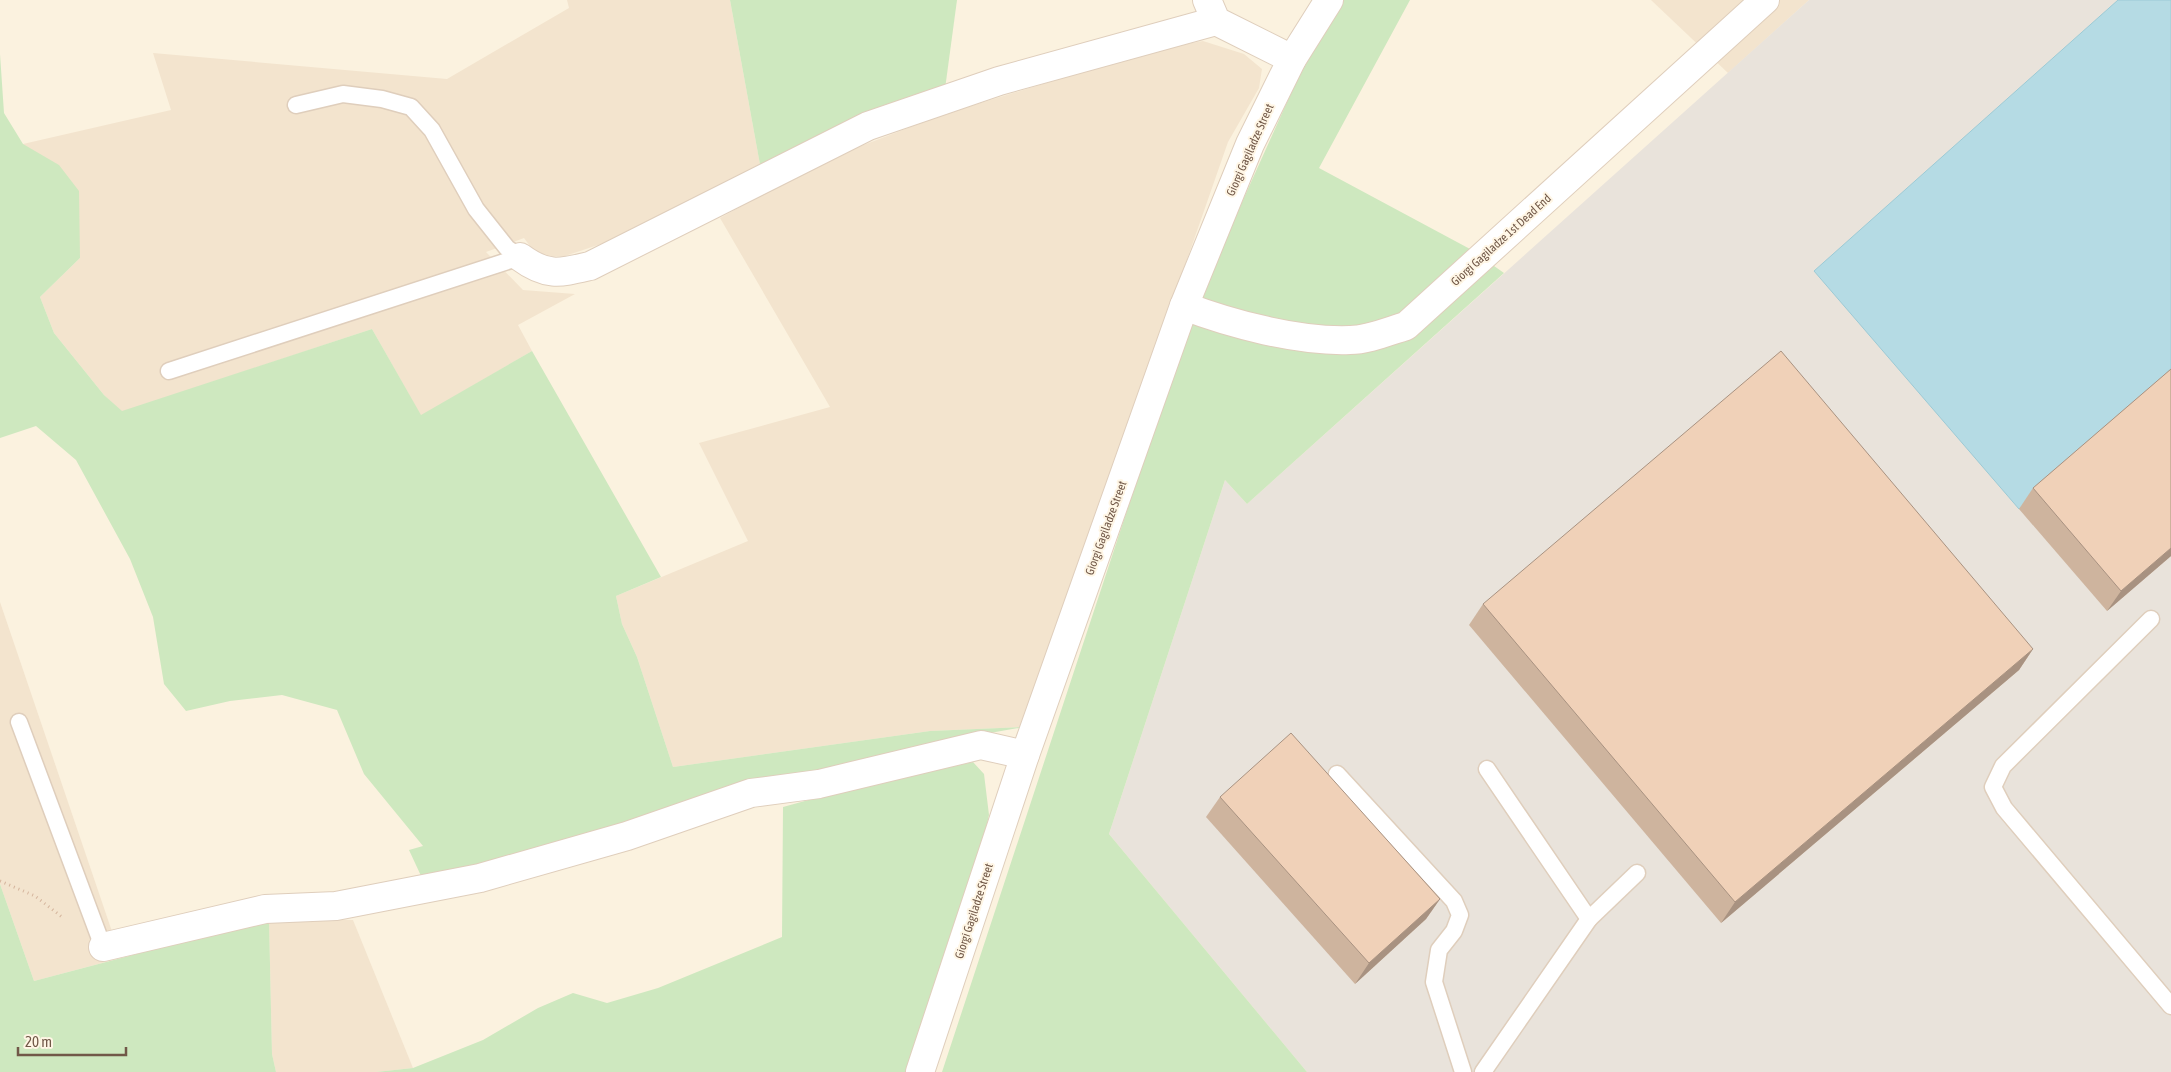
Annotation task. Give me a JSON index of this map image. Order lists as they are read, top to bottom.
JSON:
{
  "streets": {
    "street": ["Giorgi Gagiladze Street", "Giorgi Gagiladze 1st Dead End"]
  },
  "crossings": [
    ["Giorgi Gagiladze Street", "Giorgi Gagiladze 1st Dead End"]
  ],
  "scale_bar": "20 m"
}
